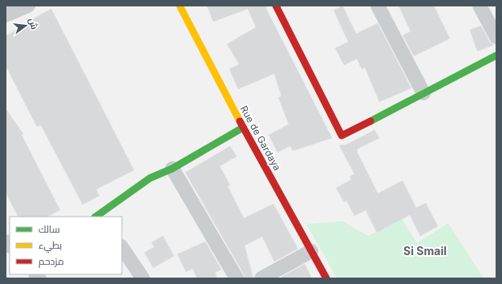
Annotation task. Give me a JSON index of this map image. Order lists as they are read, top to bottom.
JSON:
{
  "streets": {
    "street": ["Rue de Gardaya"]
  },
  "districts": ["Si Smail"],
  "legend": ["سالك", "بطيء", "مزدحم"],
  "north": "right"
}
